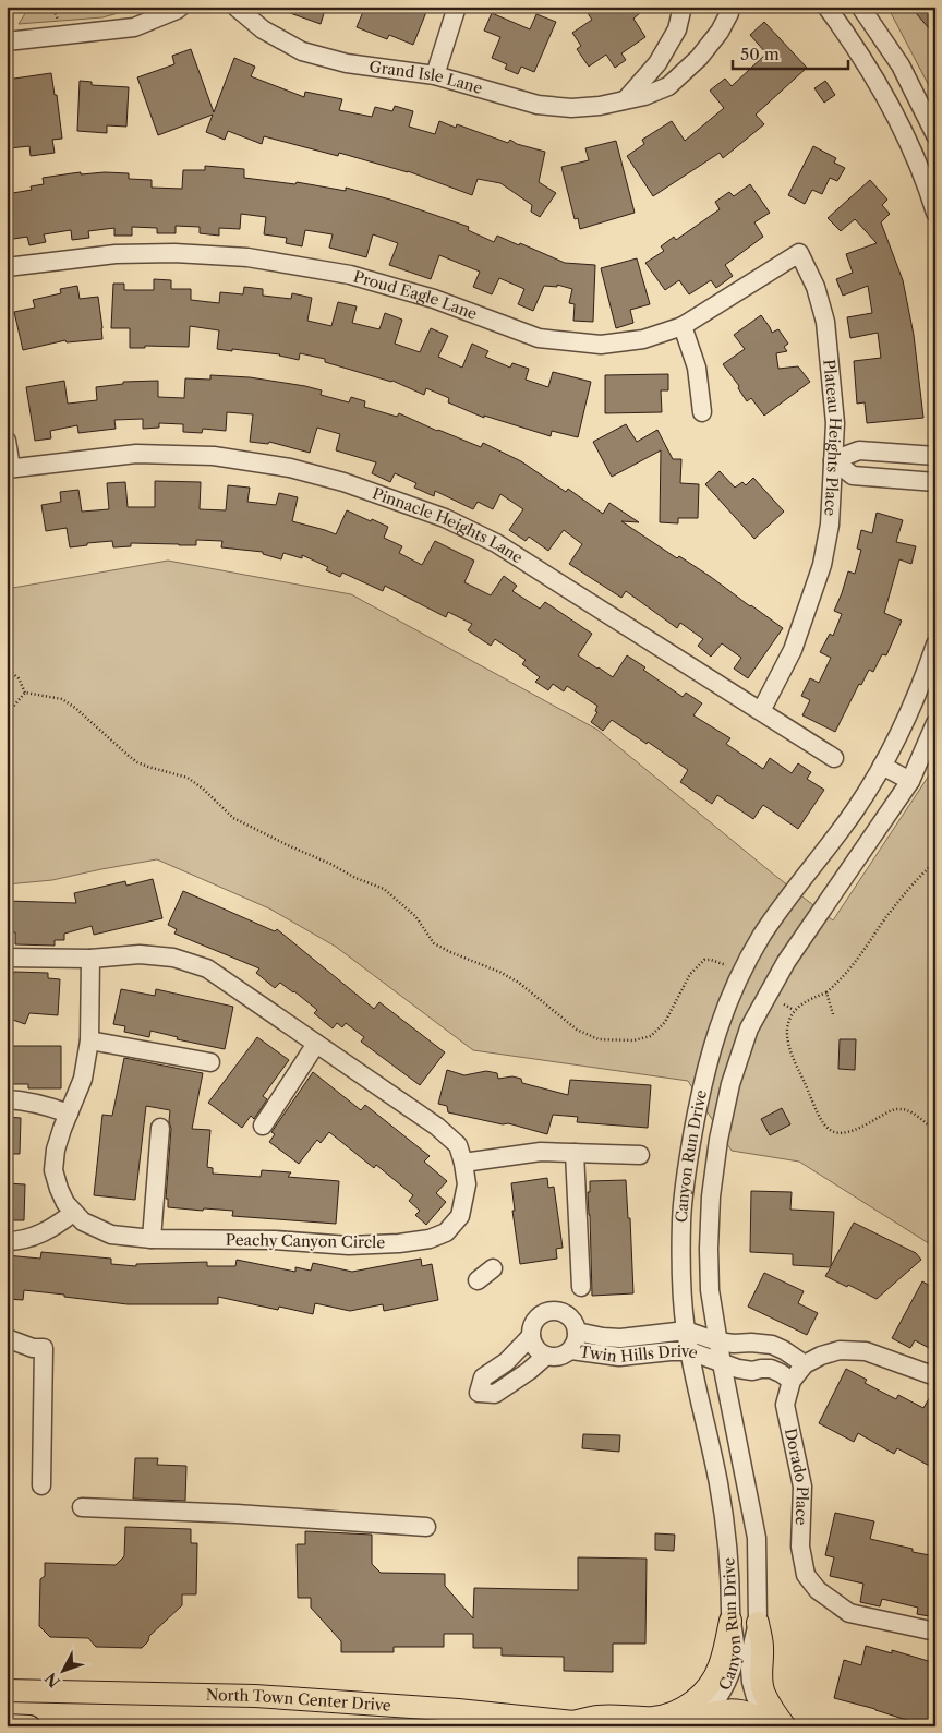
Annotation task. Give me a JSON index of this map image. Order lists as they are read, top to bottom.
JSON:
{
  "streets": {
    "main road": ["North Town Center Drive"],
    "street": [
      "Grand Isle Lane",
      "Proud Eagle Lane",
      "Plateau Heights Place",
      "Pinnacle Heights Lane",
      "Canyon Run Drive",
      "Peachy Canyon Circle",
      "Twin Hills Drive",
      "Dorado Place"
    ]
  },
  "crossings": [
    ["Proud Eagle Lane", "Plateau Heights Place"],
    ["Plateau Heights Place", "Pinnacle Heights Lane"],
    ["Canyon Run Drive", "Twin Hills Drive"],
    ["Canyon Run Drive", "North Town Center Drive"],
    ["Twin Hills Drive", "Dorado Place"]
  ],
  "scale_bar": "50 m",
  "north": "bottom left"
}
